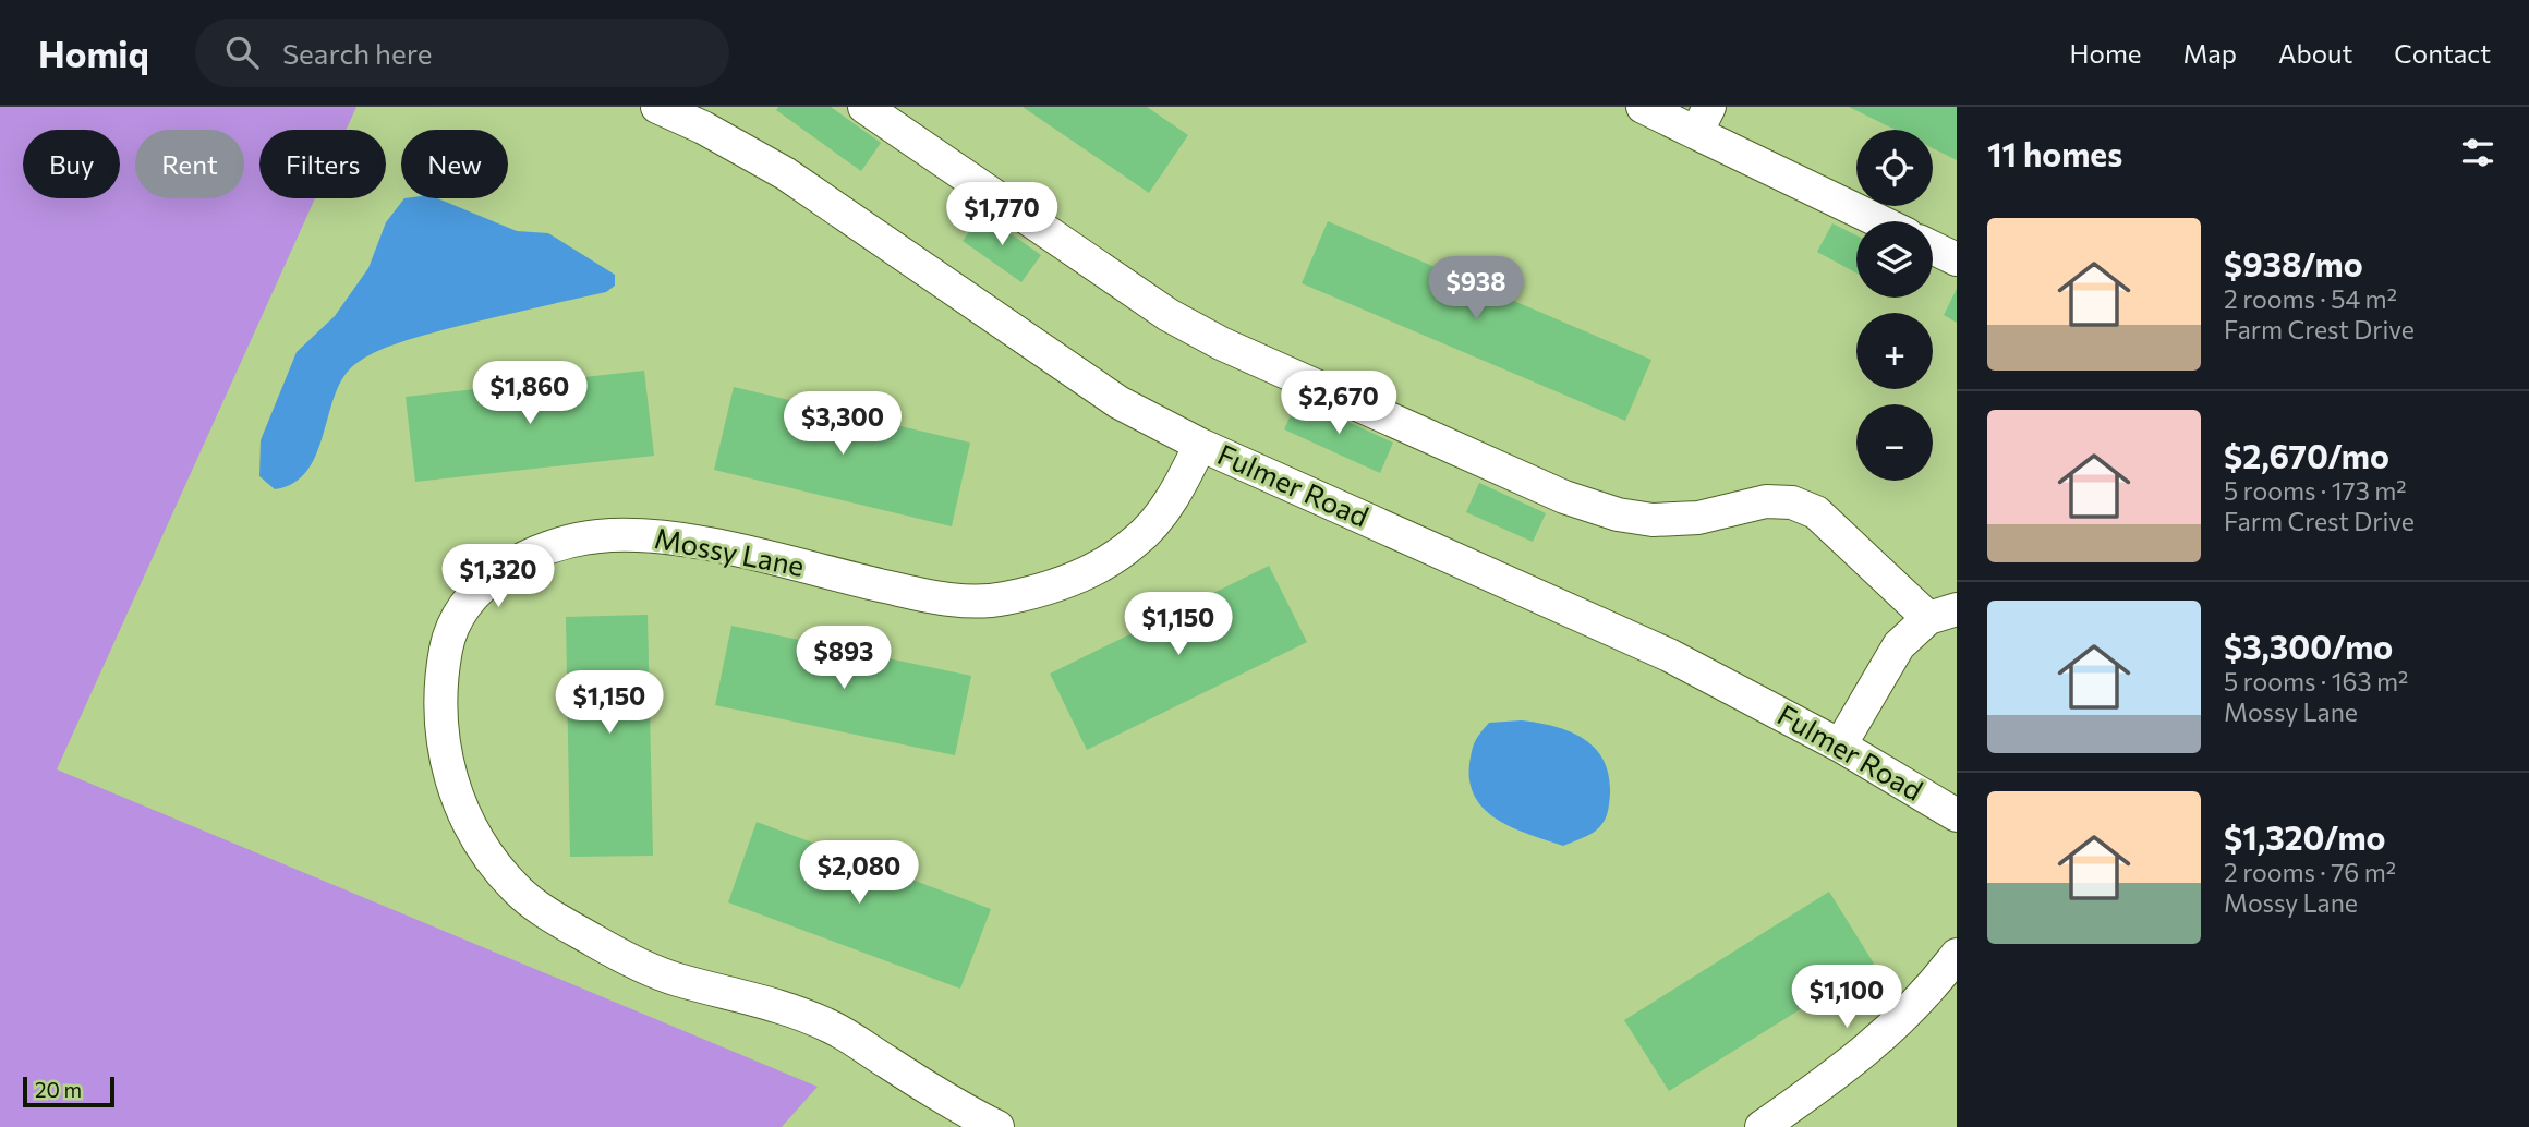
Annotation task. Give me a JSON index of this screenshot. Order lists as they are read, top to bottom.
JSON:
{
  "streets": {
    "street": ["Fulmer Road", "Mossy Lane"]
  },
  "crossings": [
    ["Fulmer Road", "Mossy Lane"]
  ],
  "scale_bar": "20 m",
  "page": {
    "header": "Homiq",
    "search": "Search here",
    "nav": [
      "Home",
      "Map",
      "About",
      "Contact"
    ],
    "heading": "11 homes",
    "map_buttons": ["+", "−"],
    "chip": [
      "Buy",
      "Rent",
      "Filters",
      "New"
    ],
    "price": [
      "$1,770",
      "$938",
      "$1,860",
      "$2,670",
      "$3,300",
      "$1,320",
      "$1,150",
      "$893",
      "$1,150",
      "$2,080",
      "$1,100"
    ],
    "list": [
      {
        "name": "$938/mo",
        "note": "2 rooms · 54 m² · Farm Crest Drive"
      },
      {
        "name": "$2,670/mo",
        "note": "5 rooms · 173 m² · Farm Crest Drive"
      },
      {
        "name": "$3,300/mo",
        "note": "5 rooms · 163 m² · Mossy Lane"
      },
      {
        "name": "$1,320/mo",
        "note": "2 rooms · 76 m² · Mossy Lane"
      }
    ],
    "scale": "20 m"
  }
}
